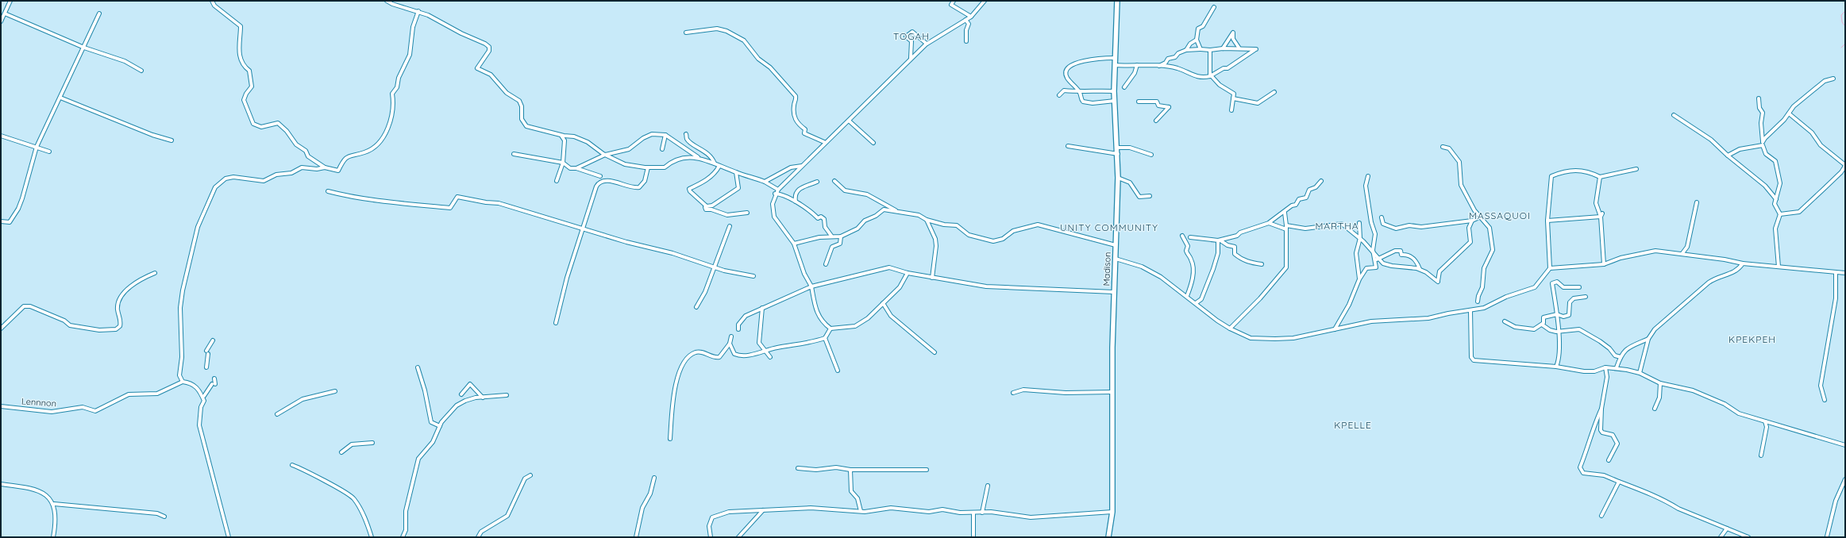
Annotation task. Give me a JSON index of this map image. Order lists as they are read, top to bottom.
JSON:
{
  "streets": {
    "street": ["Madison", "Lennnon"]
  },
  "districts": [
    "TOGAH",
    "MASSAQUOI",
    "MARTHA",
    "UNITY COMMUNITY",
    "KPEKPEH",
    "KPELLE"
  ]
}
